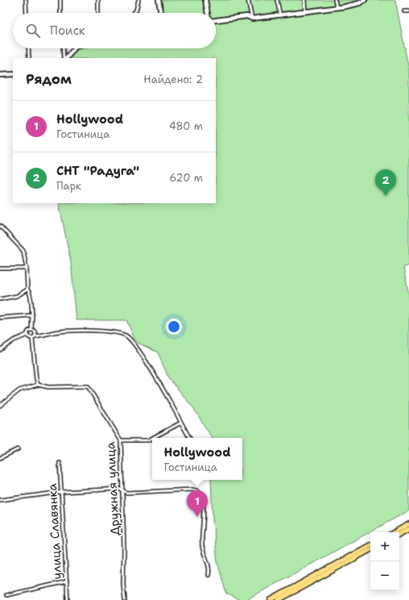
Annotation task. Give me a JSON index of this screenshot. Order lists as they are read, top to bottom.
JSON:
{
  "streets": {
    "street": ["Дружная улица", "улица Славянка"]
  },
  "page": {
    "search": "Поиск",
    "heading": ["Рядом", "Найдено: 2"],
    "list": [
      {
        "mark": "1",
        "name": "Hollywood",
        "note": "Гостиница",
        "value": "480 m"
      },
      {
        "mark": "2",
        "name": "СНТ \"Радуга\"",
        "note": "Парк",
        "value": "620 m"
      }
    ],
    "pins": ["2", "1"],
    "popup": ["Hollywood", "Гостиница"],
    "map_buttons": ["+", "−"]
  }
}
